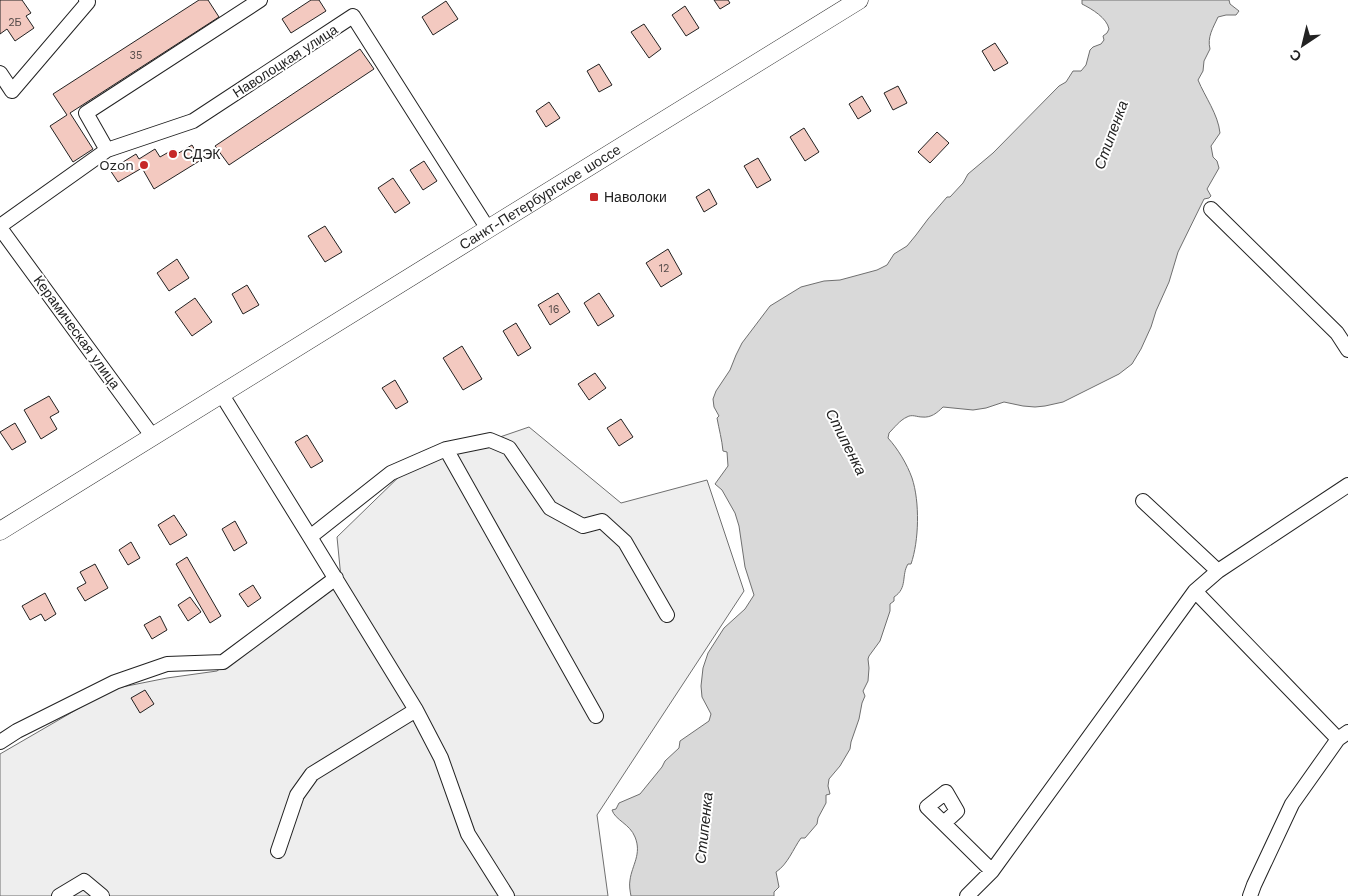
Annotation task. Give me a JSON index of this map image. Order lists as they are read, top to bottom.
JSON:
{
  "streets": {
    "main road": ["Санкт-Петербургское шоссе"],
    "street": ["Наволоцкая улица", "Керамическая улица"]
  },
  "crossings": [
    ["Наволоцкая улица", "Санкт-Петербургское шоссе"],
    ["Наволоцкая улица", "Керамическая улица"],
    ["Санкт-Петербургское шоссе", "Керамическая улица"]
  ],
  "water": ["Стипенка"],
  "places": {
    "other": ["СДЭК", "Ozon"],
    "transit": ["Наволоки"]
  },
  "house_numbers": [
    "2Б",
    "35",
    "12",
    "16"
  ],
  "north": "bottom left"
}
